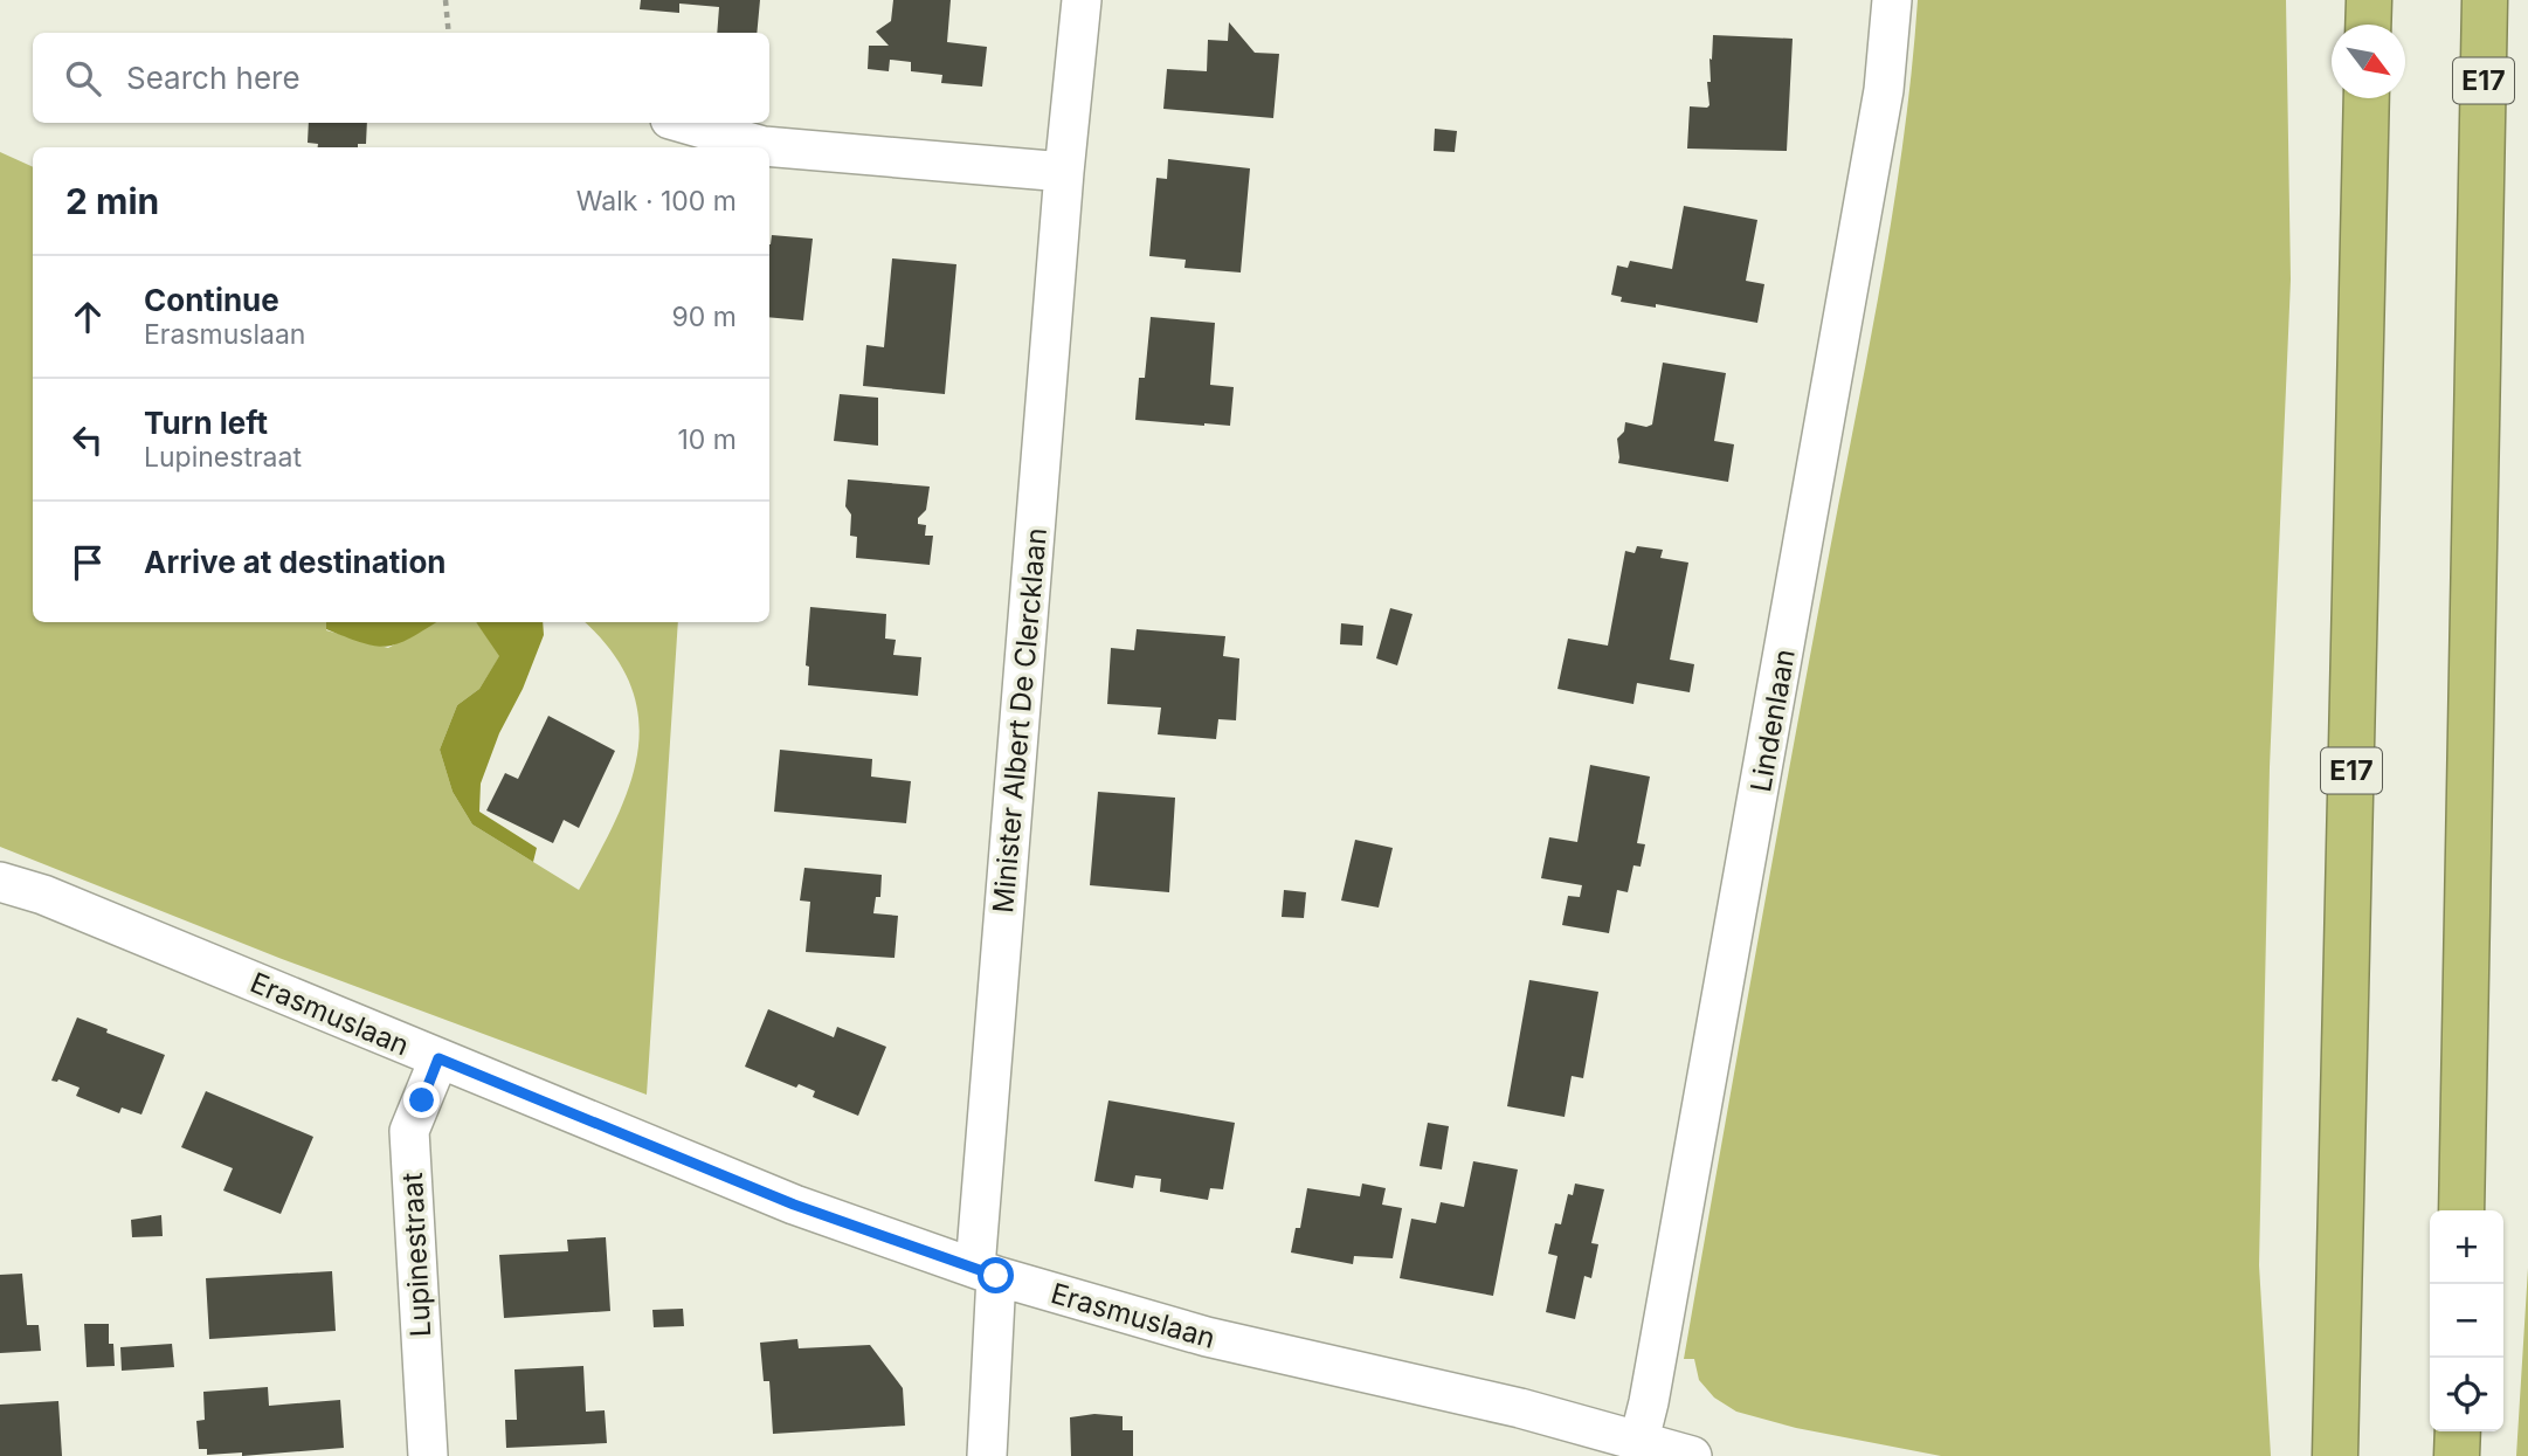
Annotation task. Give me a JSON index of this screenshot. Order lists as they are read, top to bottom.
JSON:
{
  "streets": {
    "highway": ["E17"],
    "street": [
      "Minister Albert De Clercklaan",
      "Lindenlaan",
      "Erasmuslaan",
      "Lupinestraat"
    ]
  },
  "crossings": [
    ["Minister Albert De Clercklaan", "Erasmuslaan"],
    ["Lindenlaan", "Erasmuslaan"],
    ["Erasmuslaan", "Lupinestraat"]
  ],
  "north": "bottom right",
  "page": {
    "search": "Search here",
    "heading": ["2 min", "Walk · 100 m"],
    "list": [
      ["Continue", "Erasmuslaan", "90 m"],
      ["Turn left", "Lupinestraat", "10 m"],
      "Arrive at destination"
    ],
    "map_buttons": ["+", "−"]
  }
}
